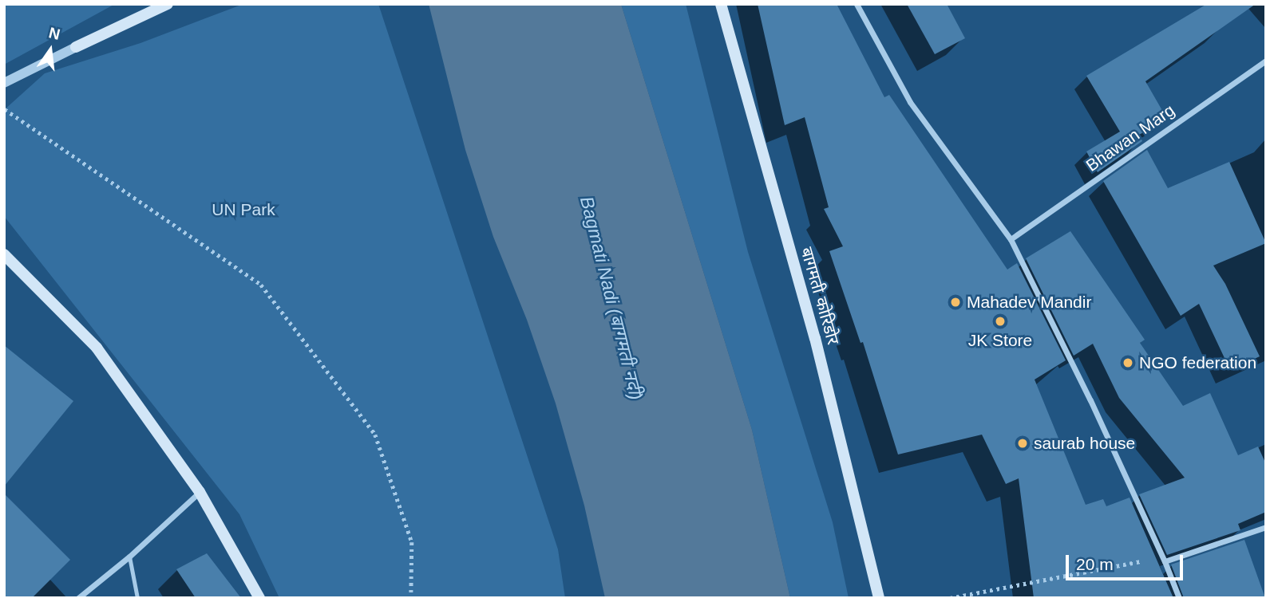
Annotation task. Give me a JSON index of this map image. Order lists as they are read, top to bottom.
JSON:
{
  "streets": {
    "main road": ["बागमती कोरिडोर"],
    "street": ["Bhawan Marg"]
  },
  "water": ["Bagmati Nadi (बागमती नदी)"],
  "parks": ["UN Park"],
  "places": [
    "Mahadev Mandir",
    "JK Store",
    "NGO federation",
    "saurab house"
  ],
  "scale_bar": "20 m",
  "north": "top"
}
